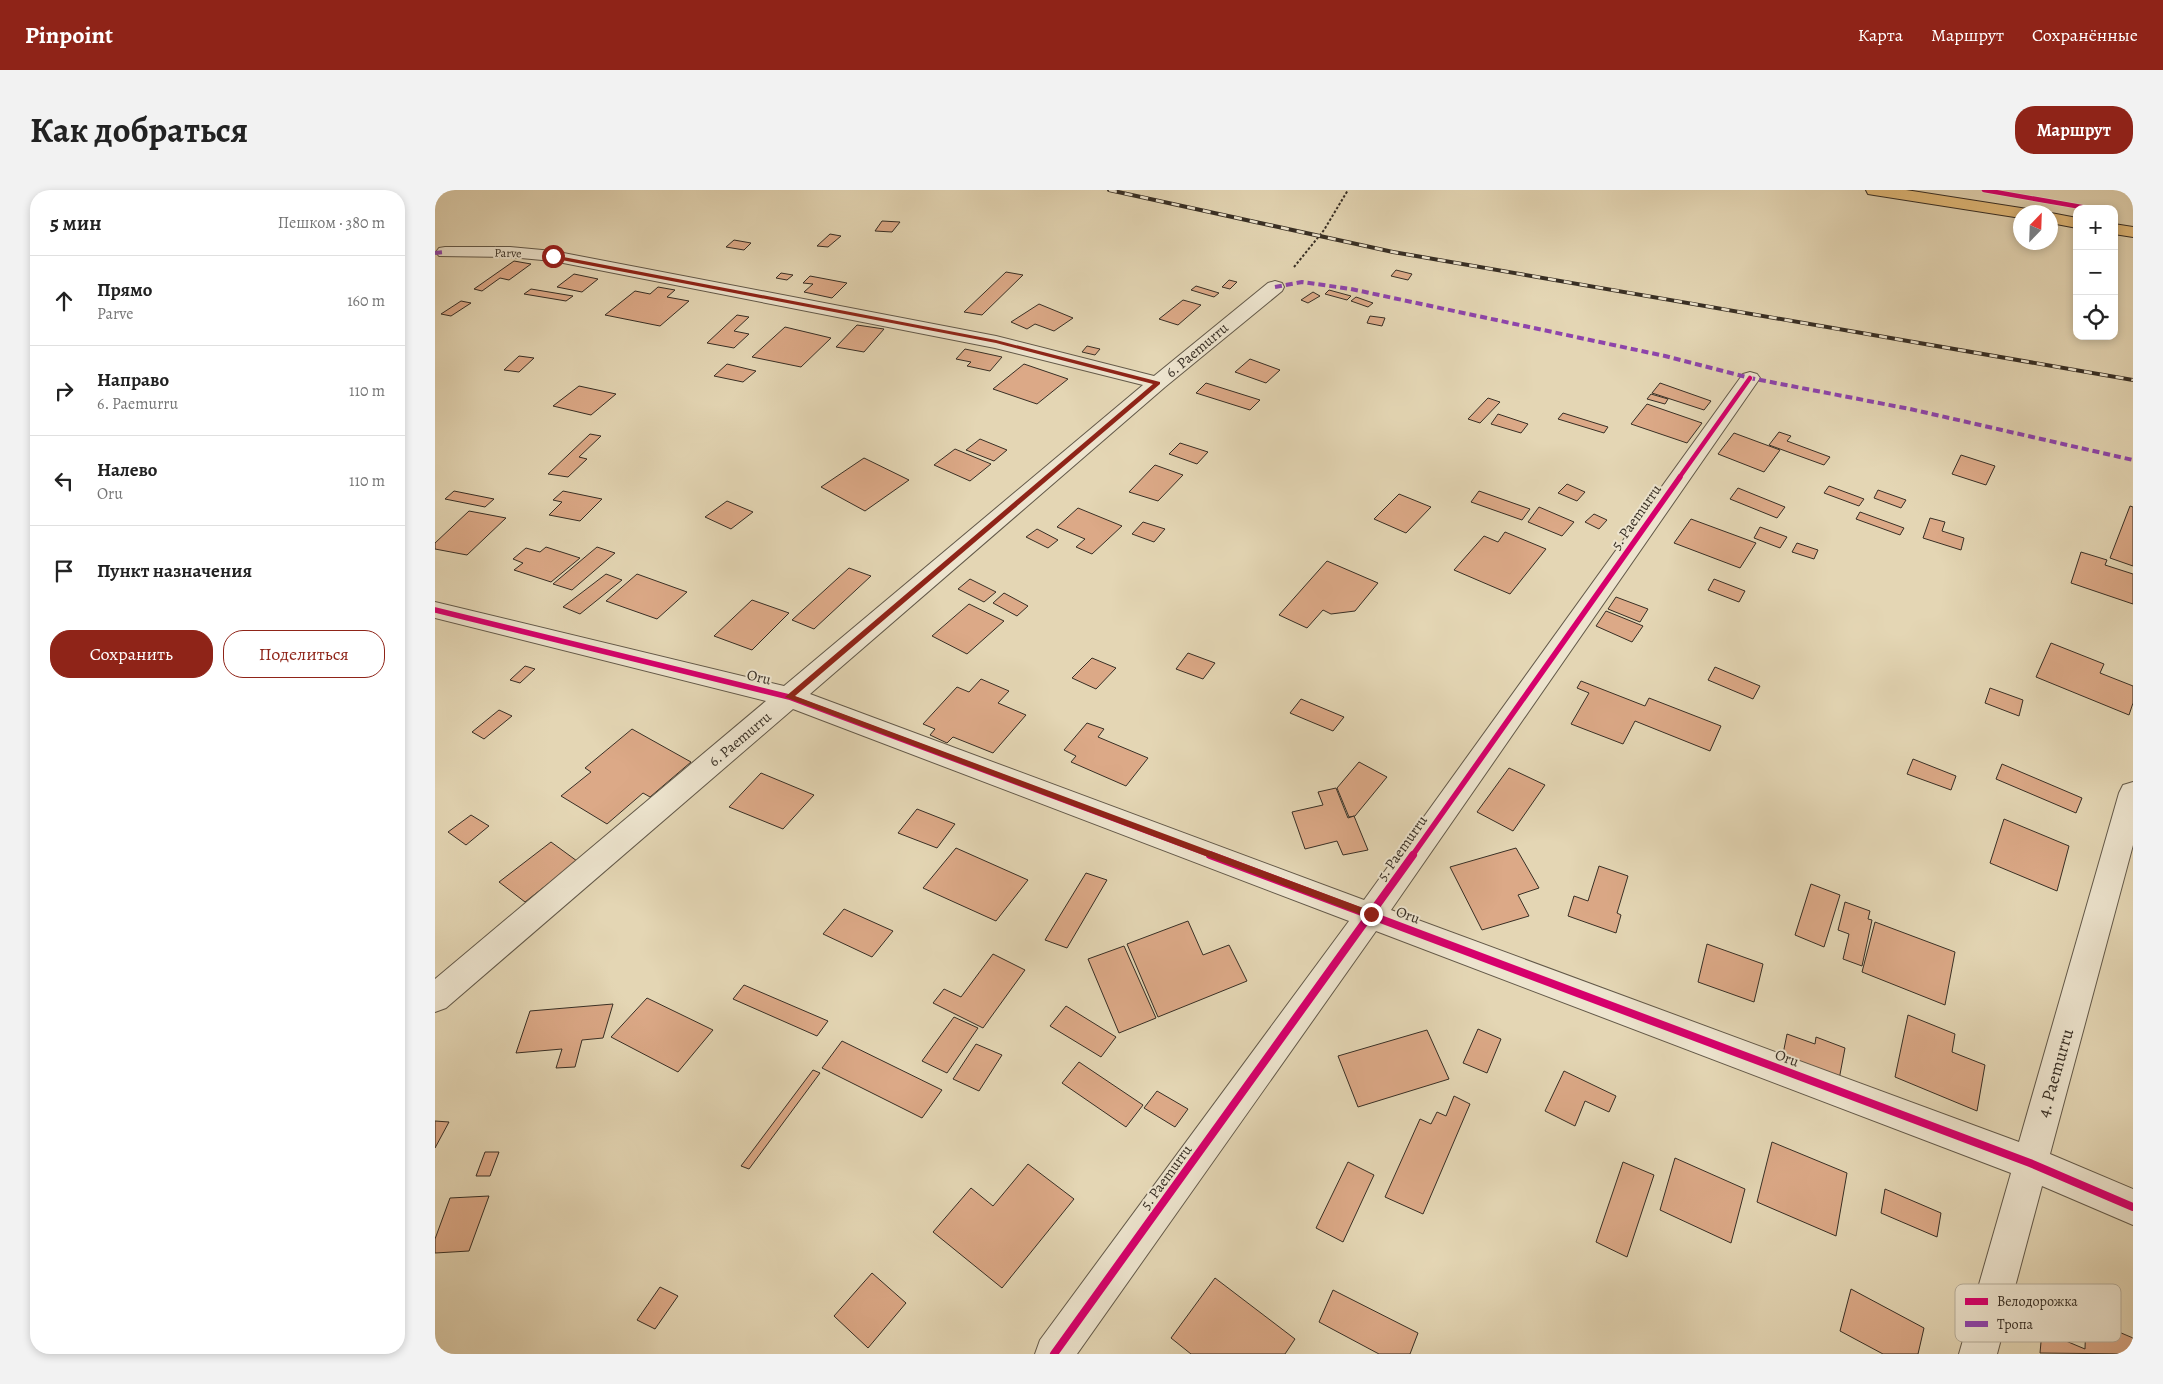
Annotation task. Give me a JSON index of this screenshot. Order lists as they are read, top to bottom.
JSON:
{
  "streets": {
    "street": [
      "Parve",
      "6. Paemurru",
      "5. Paemurru",
      "Oru",
      "4. Paemurru"
    ]
  },
  "crossings": [
    ["Parve", "6. Paemurru"],
    ["6. Paemurru", "Oru"],
    ["5. Paemurru", "Oru"],
    ["Oru", "4. Paemurru"]
  ],
  "legend": ["Велодорожка", "Тропа"],
  "north": "top right",
  "page": {
    "header": "Pinpoint",
    "nav": ["Карта", "Маршрут", "Сохранённые"],
    "title": "Как добраться",
    "buttons": [
      "Маршрут",
      ["Сохранить", "Поделиться"]
    ],
    "heading": ["5 мин", "Пешком · 380 m"],
    "map_buttons": ["+", "−"],
    "list": [
      ["Прямо", "Parve", "160 m"],
      ["Направо", "6. Paemurru", "110 m"],
      ["Налево", "Oru", "110 m"],
      "Пункт назначения"
    ]
  }
}
